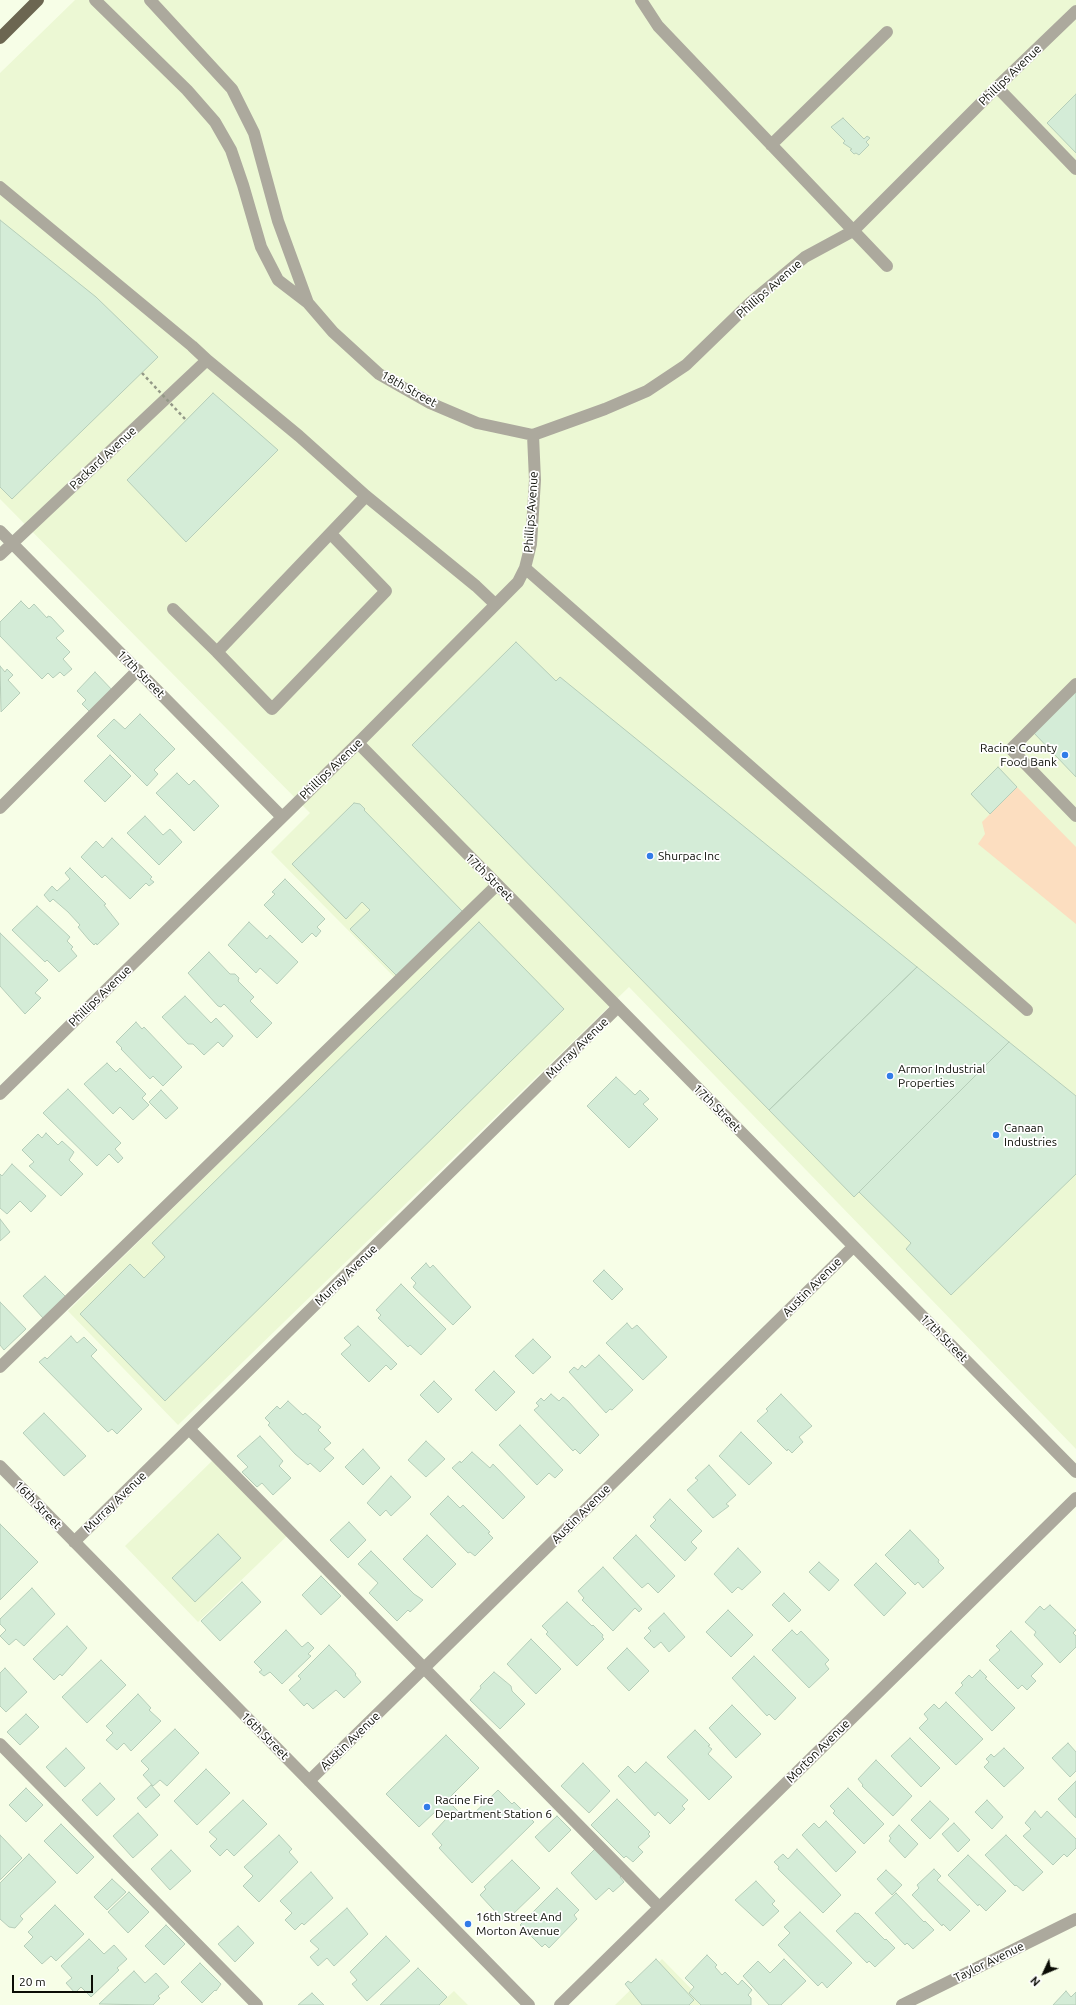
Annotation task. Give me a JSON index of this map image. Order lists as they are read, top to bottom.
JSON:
{
  "streets": {
    "street": [
      "Phillips Avenue",
      "18th Street",
      "Packard Avenue",
      "17th Street",
      "Murray Avenue",
      "Austin Avenue",
      "16th Street",
      "Morton Avenue",
      "Taylor Avenue"
    ]
  },
  "crossings": [
    ["Phillips Avenue", "18th Street"],
    ["Phillips Avenue", "17th Street"],
    ["Packard Avenue", "17th Street"],
    ["17th Street", "Murray Avenue"],
    ["17th Street", "Austin Avenue"],
    ["Murray Avenue", "16th Street"],
    ["Austin Avenue", "16th Street"]
  ],
  "places": [
    "Racine County Food Bank",
    "Shurpac Inc",
    "Armor Industrial Properties",
    "Canaan Industries",
    "Racine Fire Department Station 6",
    "16th Street And Morton Avenue"
  ],
  "scale_bar": "20 m",
  "north": "bottom left"
}
